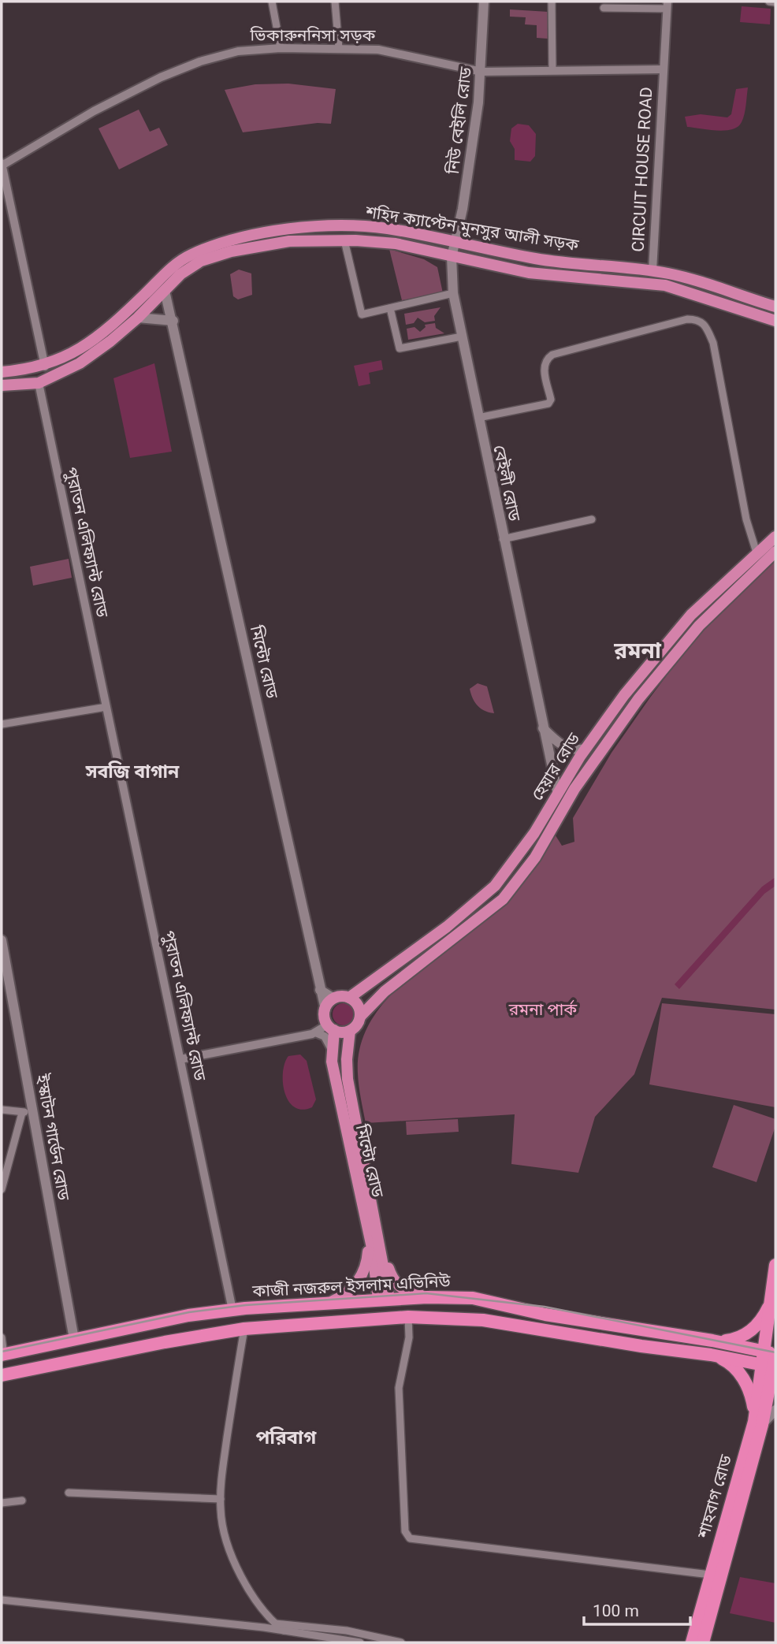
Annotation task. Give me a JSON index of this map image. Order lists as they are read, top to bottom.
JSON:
{
  "streets": {
    "highway": ["কাজী নজরুল ইসলাম এভিনিউ", "শাহবাগ রোড"],
    "main road": [
      "নিউ বেইলি রোড",
      "শহিদ ক্যাপ্টেন মুনসুর আলী সড়ক",
      "বেইলী রোড",
      "মিন্টো রোড",
      "হেয়ার রোড",
      "ইস্কাটন গার্ডেন রোড"
    ],
    "street": ["ভিকারুননিসা সড়ক", "CIRCUIT HOUSE ROAD", "পুরাতন এলিফ্যান্ট রোড"]
  },
  "crossings": [
    ["ভিকারুননিসা সড়ক", "নিউ বেইলি রোড"],
    ["ভিকারুননিসা সড়ক", "CIRCUIT HOUSE ROAD"],
    ["নিউ বেইলি রোড", "CIRCUIT HOUSE ROAD"],
    ["নিউ বেইলি রোড", "শহিদ ক্যাপ্টেন মুনসুর আলী সড়ক"],
    ["নিউ বেইলি রোড", "বেইলী রোড"],
    ["CIRCUIT HOUSE ROAD", "শহিদ ক্যাপ্টেন মুনসুর আলী সড়ক"],
    ["শহিদ ক্যাপ্টেন মুনসুর আলী সড়ক", "বেইলী রোড"],
    ["শহিদ ক্যাপ্টেন মুনসুর আলী সড়ক", "পুরাতন এলিফ্যান্ট রোড"],
    ["শহিদ ক্যাপ্টেন মুনসুর আলী সড়ক", "মিন্টো রোড"],
    ["বেইলী রোড", "হেয়ার রোড"],
    ["পুরাতন এলিফ্যান্ট রোড", "কাজী নজরুল ইসলাম এভিনিউ"],
    ["মিন্টো রোড", "হেয়ার রোড"],
    ["মিন্টো রোড", "কাজী নজরুল ইসলাম এভিনিউ"],
    ["ইস্কাটন গার্ডেন রোড", "কাজী নজরুল ইসলাম এভিনিউ"],
    ["কাজী নজরুল ইসলাম এভিনিউ", "শাহবাগ রোড"]
  ],
  "districts": ["রমনা", "সবজি বাগান", "পরিবাগ"],
  "parks": ["রমনা পার্ক"],
  "scale_bar": "100 m"
}
